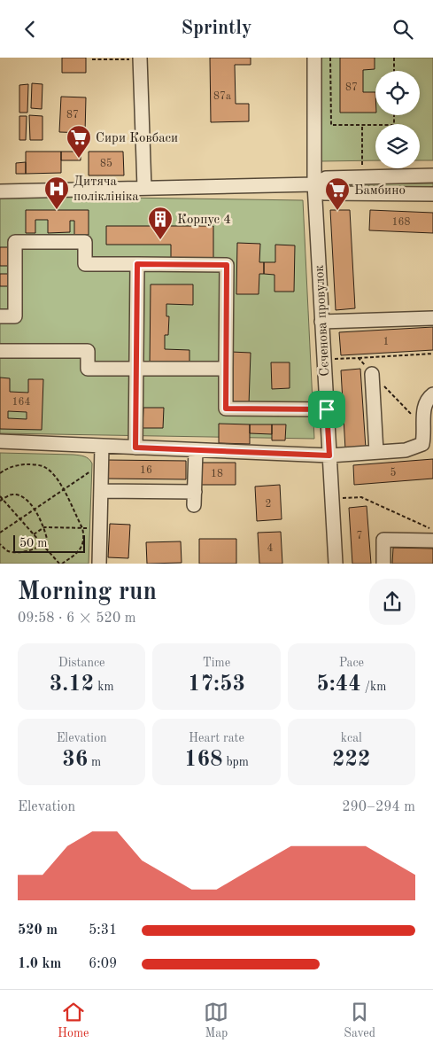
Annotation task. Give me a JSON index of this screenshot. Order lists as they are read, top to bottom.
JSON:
{
  "streets": {
    "street": ["Сєченова провулок"]
  },
  "places": {
    "supermarket": ["Сири Ковбаси", "Бамбино"],
    "hospital": ["Дитяча поліклініка"],
    "building": ["Корпус 4"]
  },
  "house_numbers": [
    "87",
    "87а",
    "87",
    "85",
    "168",
    "1",
    "164",
    "16",
    "5",
    "18",
    "2",
    "7",
    "4"
  ],
  "scale_bar": "50 m",
  "page": {
    "header": "Sprintly",
    "scale": "50 m",
    "heading": ["Morning run", "09:58 · 6 × 520 m"],
    "stats": [
      ["Distance", "3.12 km"],
      ["Time", "17:53"],
      ["Pace", "5:44 /km"],
      ["Elevation", "36 m"],
      ["Heart rate", "168 bpm"],
      ["kcal", "222"]
    ],
    "chart": ["Elevation", "290–294 m"],
    "list": [
      {
        "name": "520 m",
        "note": "5:31"
      },
      {
        "name": "1.0 km",
        "note": "6:09"
      }
    ],
    "tabs": ["Home", "Map", "Saved"]
  }
}
